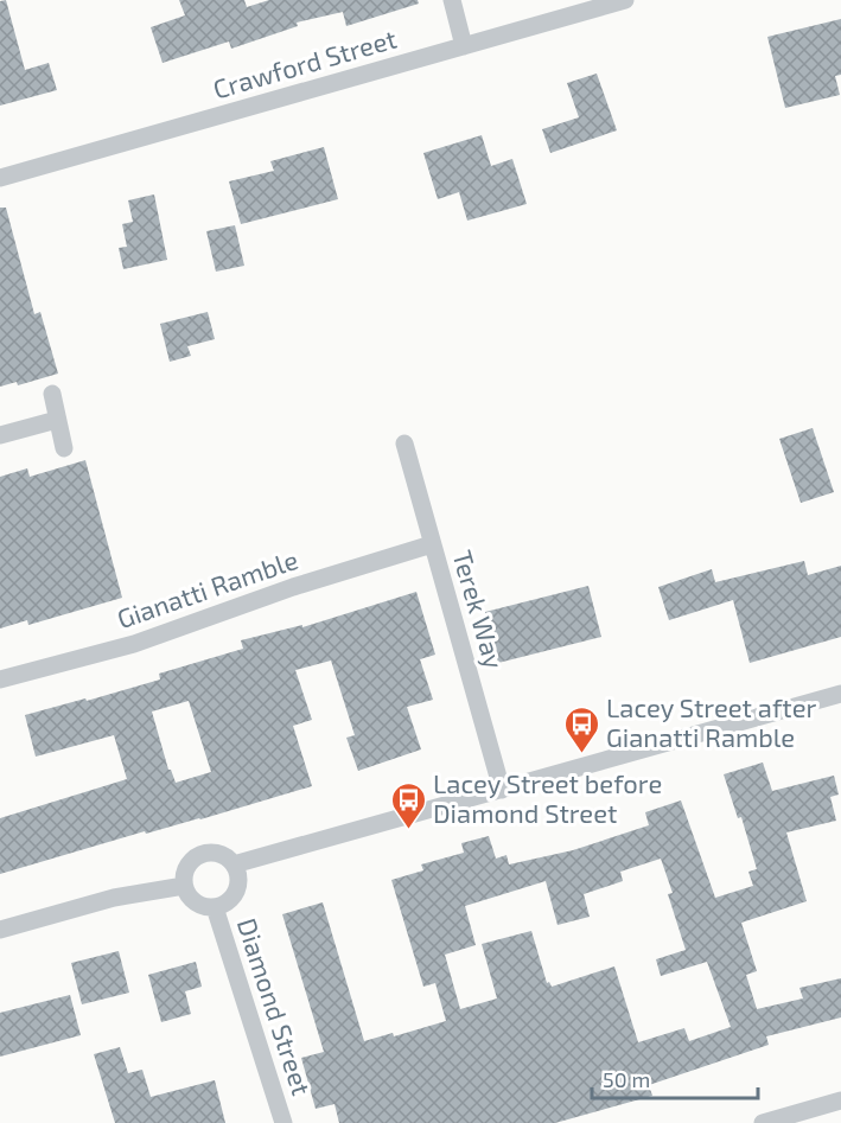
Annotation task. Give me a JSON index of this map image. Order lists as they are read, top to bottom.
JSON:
{
  "streets": {
    "street": [
      "Crawford Street",
      "Gianatti Ramble",
      "Terek Way",
      "Diamond Street"
    ]
  },
  "crossings": [
    ["Gianatti Ramble", "Terek Way"]
  ],
  "places": {
    "bus stop": ["Lacey Street after Gianatti Ramble", "Lacey Street before Diamond Street"]
  },
  "scale_bar": "50 m"
}
